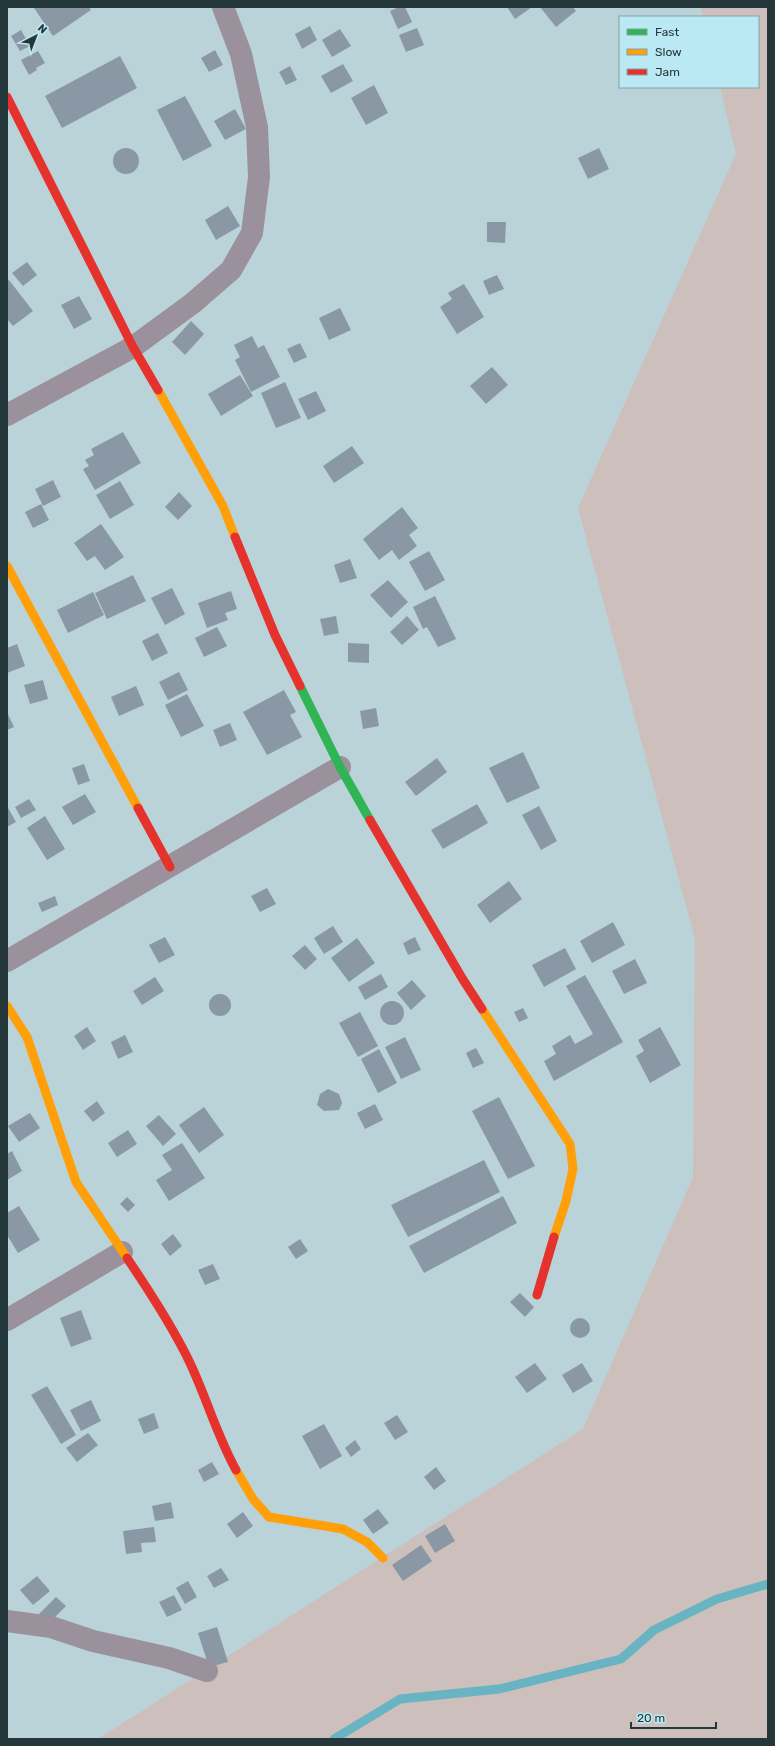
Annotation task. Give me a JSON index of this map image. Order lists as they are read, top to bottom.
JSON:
{
  "legend": ["Fast", "Slow", "Jam"],
  "scale_bar": "20 m",
  "north": "top right"
}
